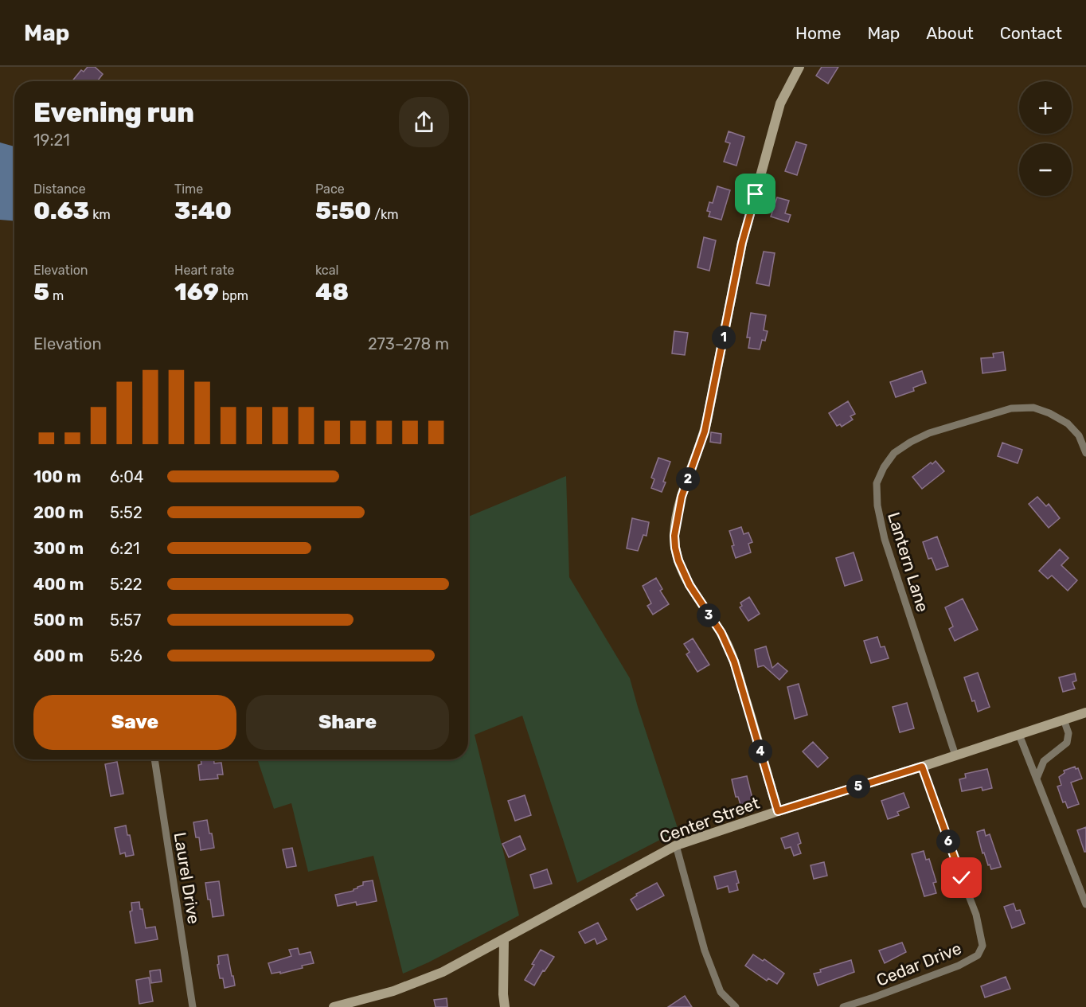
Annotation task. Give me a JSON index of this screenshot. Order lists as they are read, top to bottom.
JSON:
{
  "streets": {
    "main road": ["Center Street"],
    "street": ["Lantern Lane", "Laurel Drive", "Cedar Drive"]
  },
  "crossings": [
    ["Lantern Lane", "Center Street"],
    ["Center Street", "Cedar Drive"]
  ],
  "page": {
    "header": "Map",
    "nav": [
      "Home",
      "Map",
      "About",
      "Contact"
    ],
    "map_buttons": ["+", "−"],
    "heading": ["Evening run", "19:21"],
    "stats": [
      ["Distance", "0.63 km"],
      ["Time", "3:40"],
      ["Pace", "5:50 /km"],
      ["Elevation", "5 m"],
      ["Heart rate", "169 bpm"],
      ["kcal", "48"]
    ],
    "chart": ["Elevation", "273–278 m"],
    "pins": [
      "1",
      "2",
      "3",
      "4",
      "5",
      "6"
    ],
    "list": [
      {
        "name": "100 m",
        "note": "6:04"
      },
      {
        "name": "200 m",
        "note": "5:52"
      },
      {
        "name": "300 m",
        "note": "6:21"
      },
      {
        "name": "400 m",
        "note": "5:22"
      },
      {
        "name": "500 m",
        "note": "5:57"
      },
      {
        "name": "600 m",
        "note": "5:26"
      }
    ],
    "buttons": ["Save", "Share"]
  }
}
